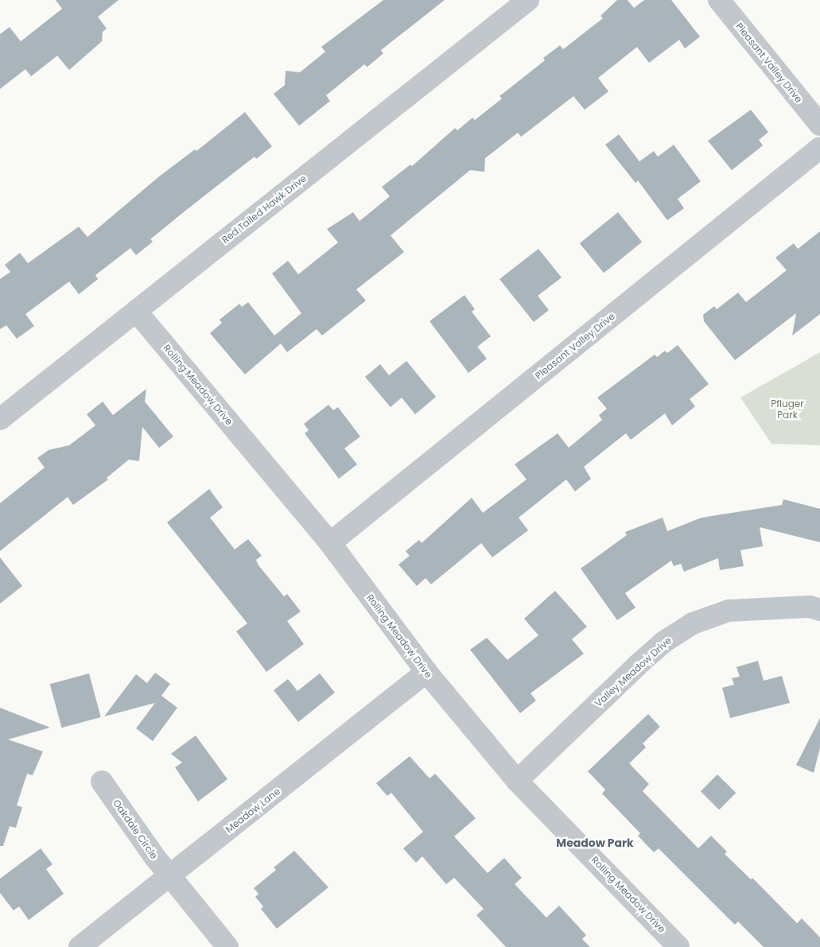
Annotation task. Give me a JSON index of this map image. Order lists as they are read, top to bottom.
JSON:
{
  "streets": {
    "street": [
      "Pleasant Valley Drive",
      "Red Tailed Hawk Drive",
      "Rolling Meadow Drive",
      "Valley Meadow Drive",
      "Meadow Lane",
      "Oakdale Circle"
    ]
  },
  "crossings": [
    ["Pleasant Valley Drive", "Rolling Meadow Drive"],
    ["Red Tailed Hawk Drive", "Rolling Meadow Drive"],
    ["Rolling Meadow Drive", "Valley Meadow Drive"],
    ["Rolling Meadow Drive", "Meadow Lane"],
    ["Meadow Lane", "Oakdale Circle"]
  ],
  "districts": ["Meadow Park"],
  "parks": ["Pfluger Park"]
}
